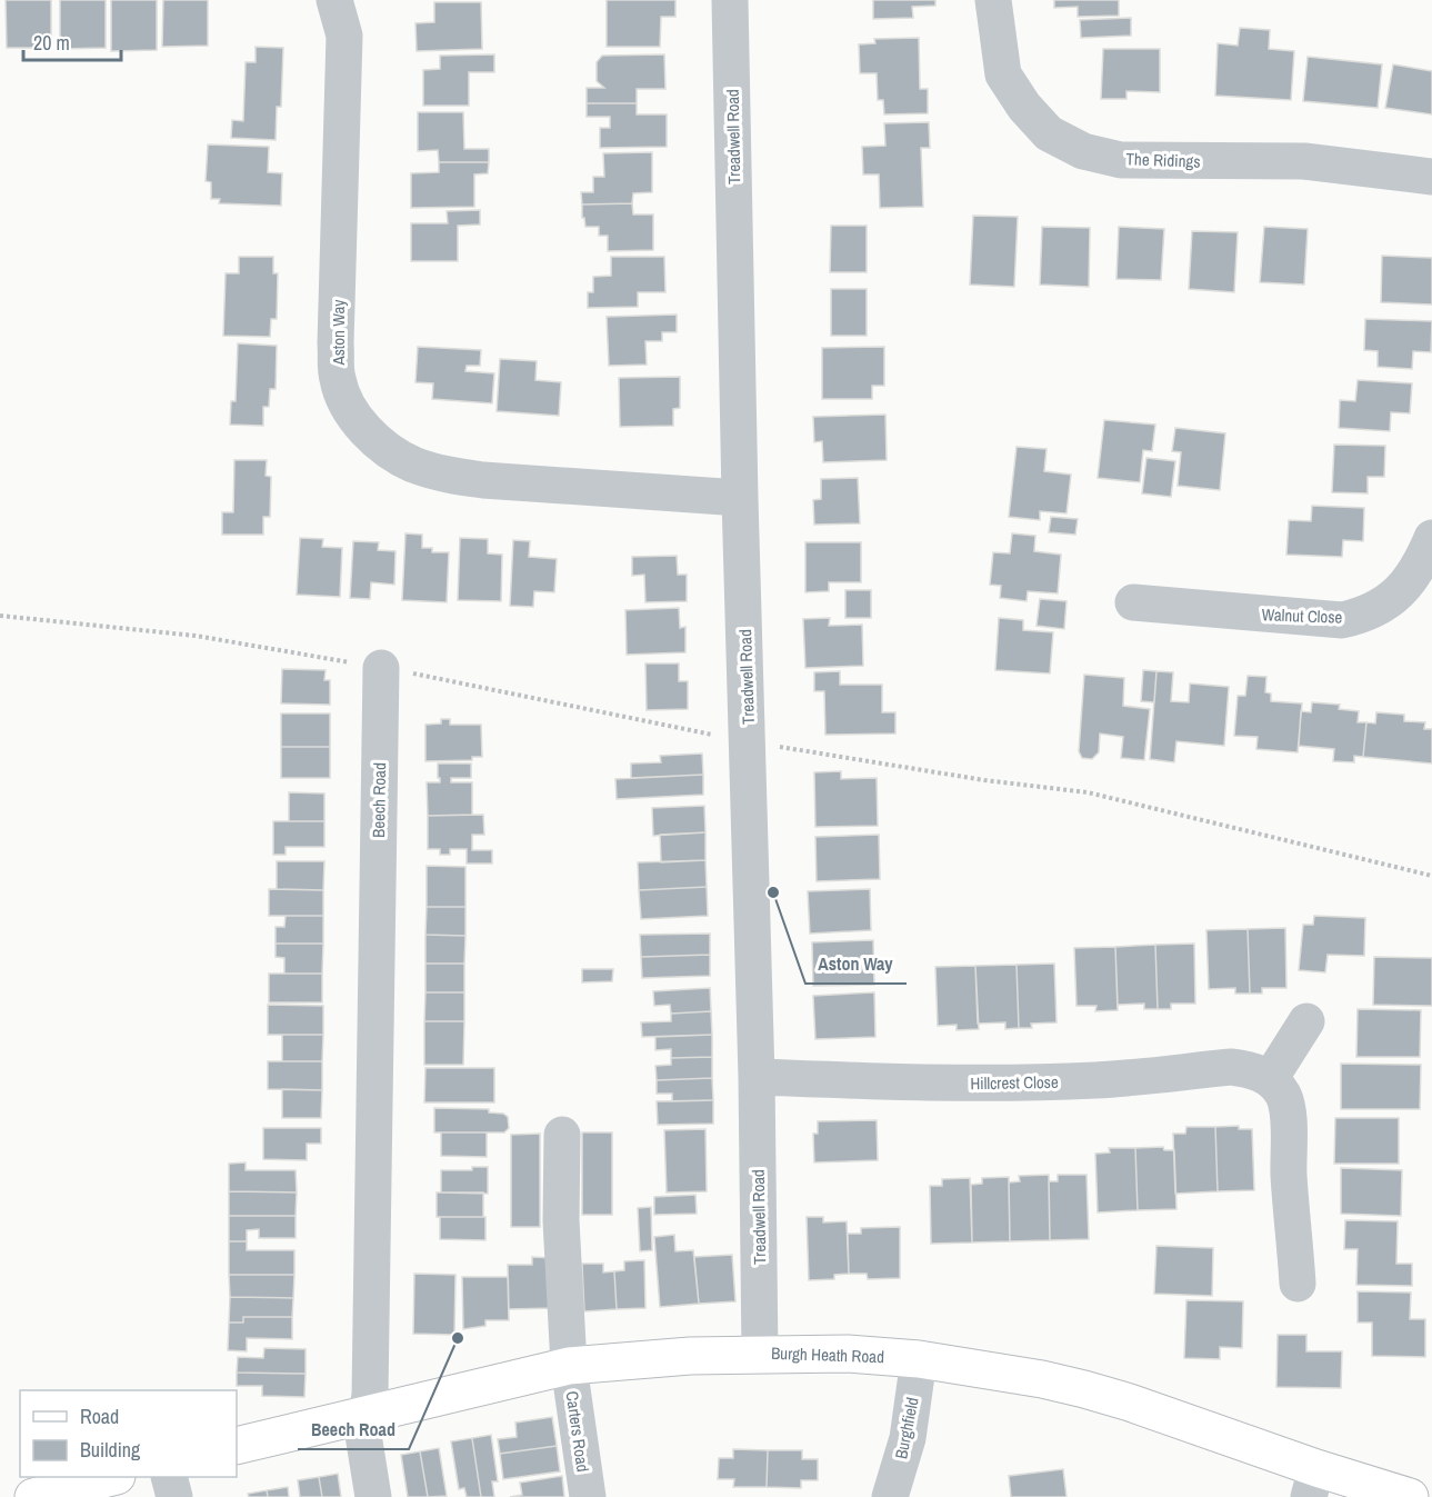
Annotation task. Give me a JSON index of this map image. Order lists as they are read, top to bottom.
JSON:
{
  "streets": {
    "main road": ["Burgh Heath Road"],
    "street": [
      "Treadwell Road",
      "The Ridings",
      "Aston Way",
      "Walnut Close",
      "Beech Road",
      "Hillcrest Close",
      "Burghfield",
      "Carters Road"
    ]
  },
  "crossings": [
    ["Treadwell Road", "Aston Way"],
    ["Treadwell Road", "Hillcrest Close"],
    ["Treadwell Road", "Burgh Heath Road"],
    ["Beech Road", "Burgh Heath Road"],
    ["Burgh Heath Road", "Burghfield"],
    ["Burgh Heath Road", "Carters Road"]
  ],
  "places": ["Aston Way", "Beech Road"],
  "legend": ["Road", "Building"],
  "scale_bar": "20 m"
}
